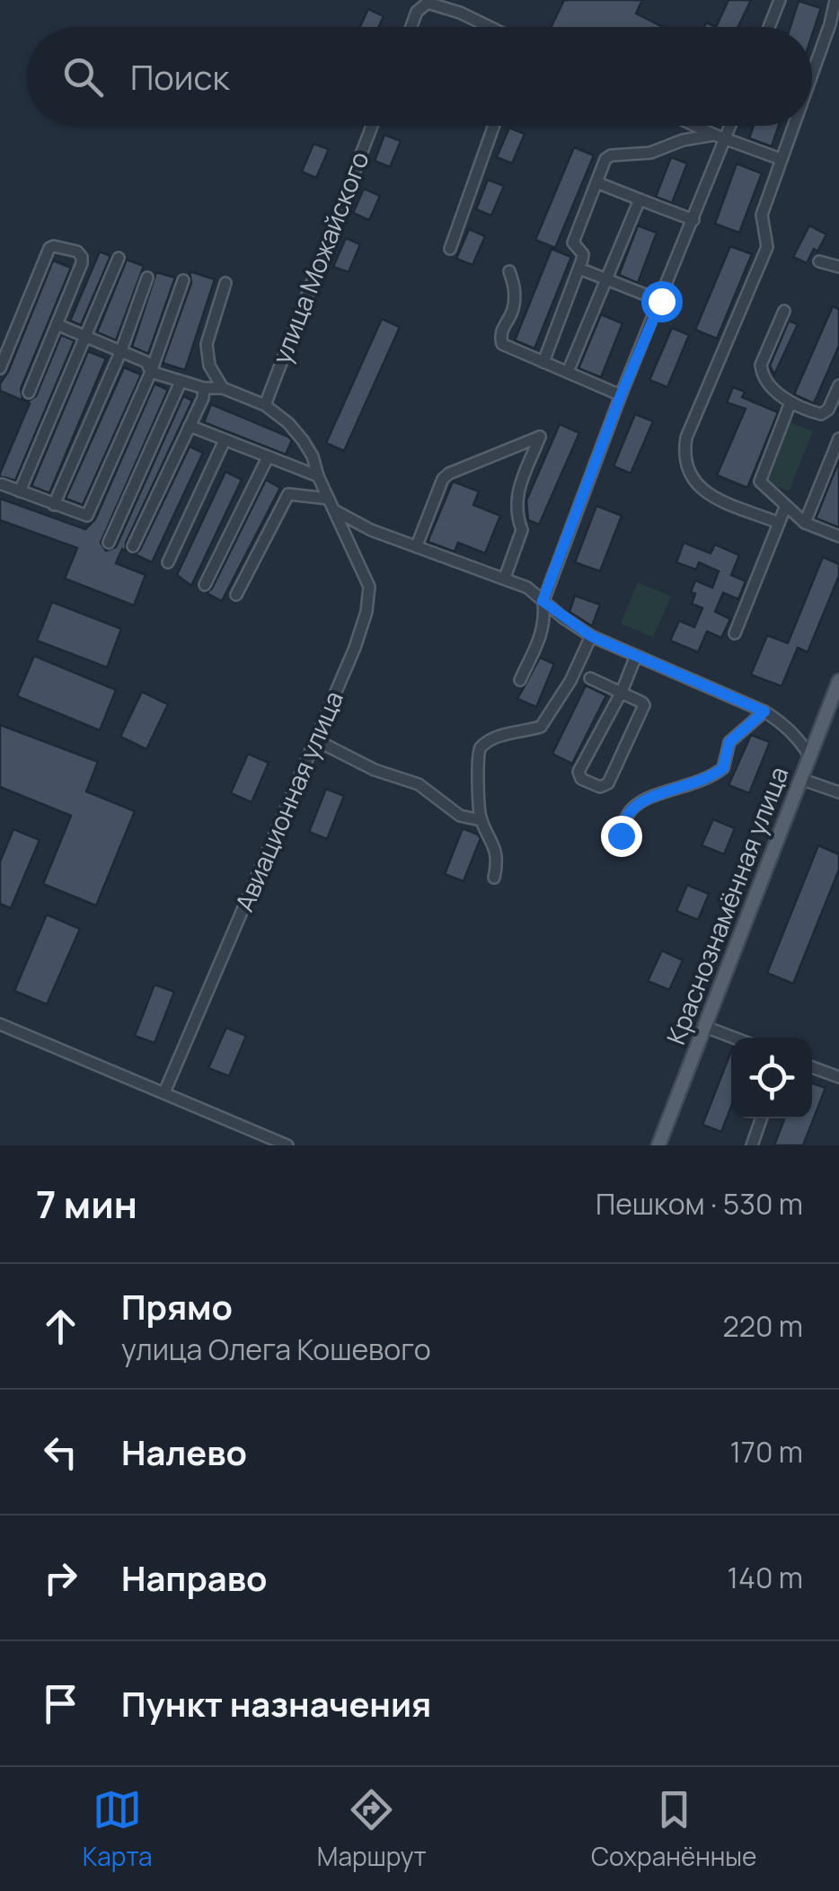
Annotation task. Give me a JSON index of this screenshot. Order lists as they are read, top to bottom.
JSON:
{
  "streets": {
    "main road": ["Краснознамённая улица"],
    "street": ["улица Можайского", "Авиационная улица"]
  },
  "crossings": [
    ["улица Можайского", "Авиационная улица"]
  ],
  "page": {
    "search": "Поиск",
    "heading": ["7 мин", "Пешком · 530 m"],
    "list": [
      ["Прямо", "улица Олега Кошевого", "220 m"],
      ["Налево", "170 m"],
      ["Направо", "140 m"],
      "Пункт назначения"
    ],
    "nav": ["Карта", "Маршрут", "Сохранённые"]
  }
}
